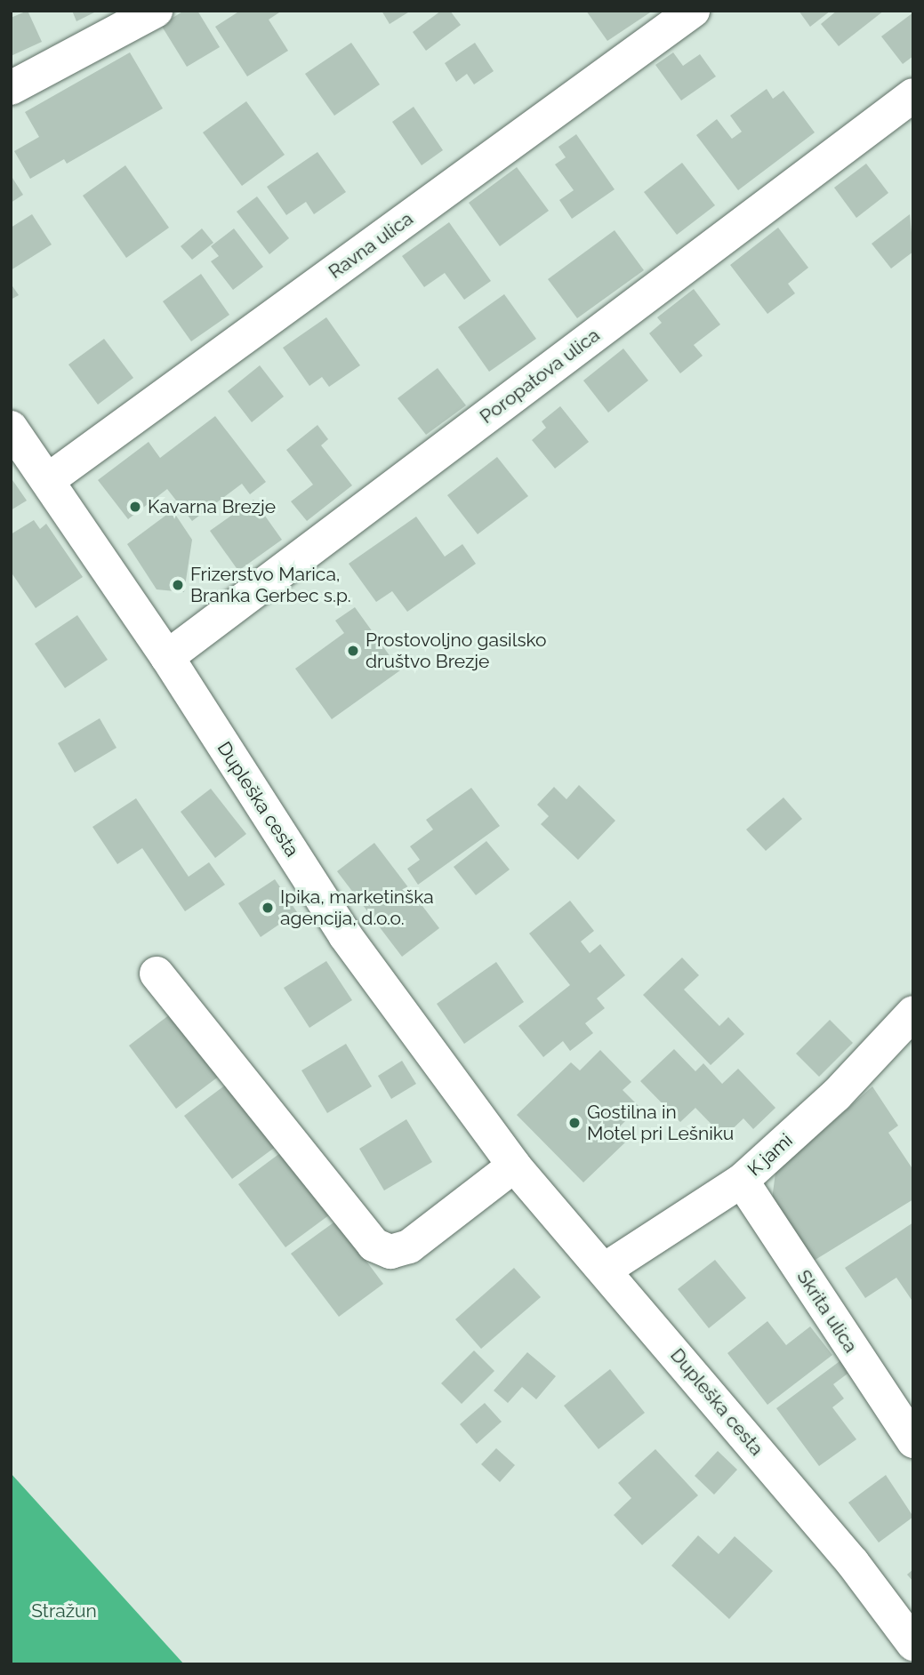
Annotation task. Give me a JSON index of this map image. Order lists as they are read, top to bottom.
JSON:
{
  "streets": {
    "street": [
      "Ravna ulica",
      "Poropatova ulica",
      "Dupleška cesta",
      "K jami",
      "Skrita ulica"
    ]
  },
  "crossings": [
    ["Ravna ulica", "Dupleška cesta"],
    ["Poropatova ulica", "Dupleška cesta"],
    ["Dupleška cesta", "K jami"],
    ["K jami", "Skrita ulica"]
  ],
  "parks": ["Stražun"],
  "places": [
    "Kavarna Brezje",
    "Frizerstvo Marica, Branka Gerbec s.p.",
    "Prostovoljno gasilsko društvo Brezje",
    "Ipika, marketinška agencija, d.o.o.",
    "Gostilna in Motel pri Lešniku"
  ]
}
